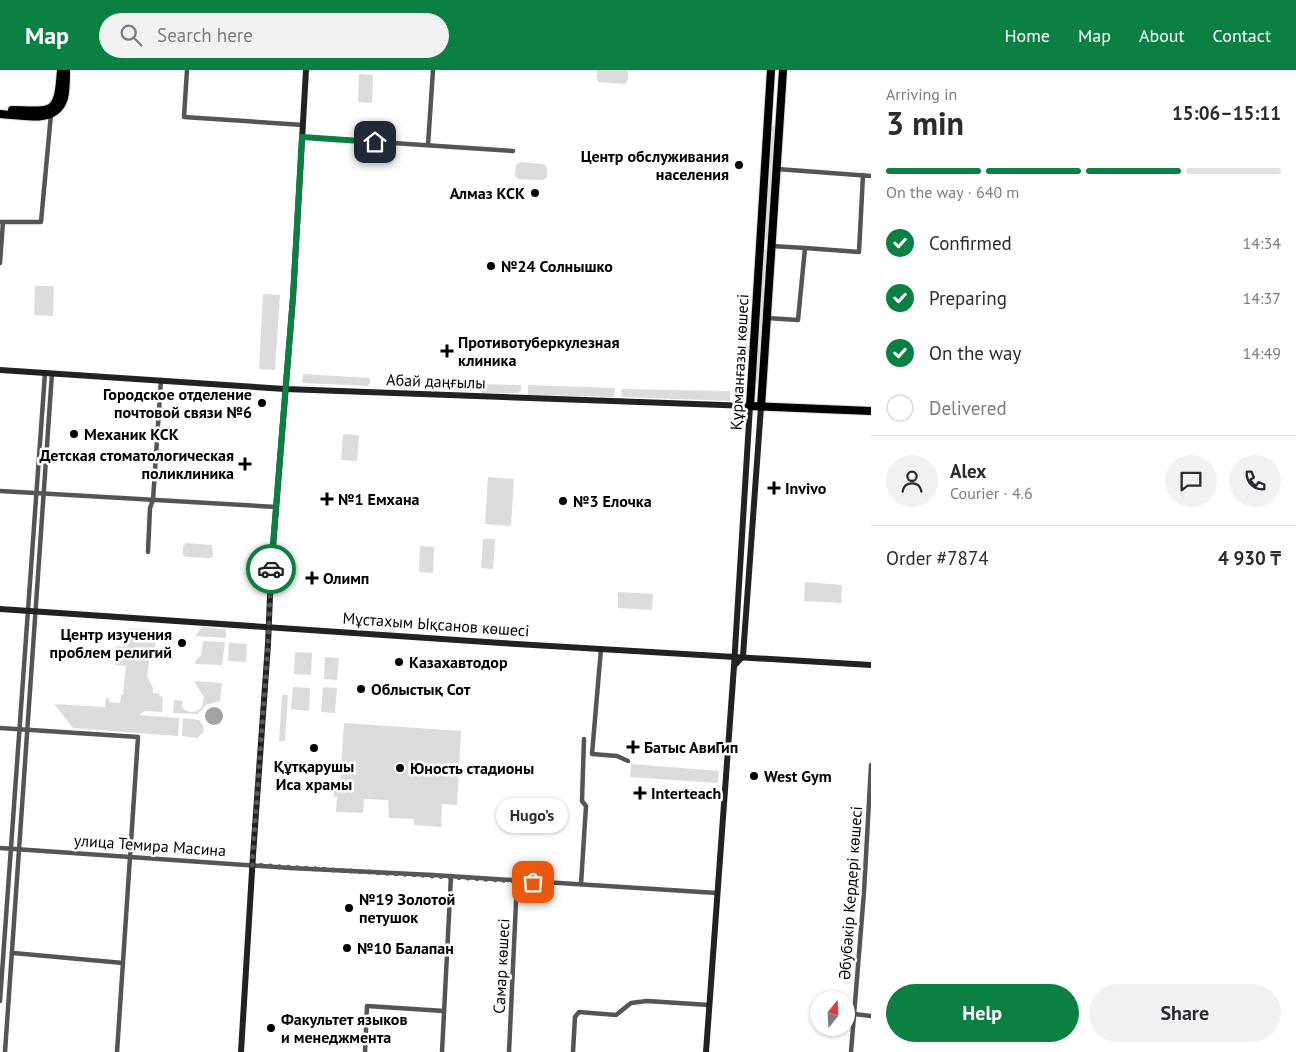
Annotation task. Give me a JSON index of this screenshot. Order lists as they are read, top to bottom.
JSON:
{
  "streets": {
    "main road": ["Құрманғазы көшесі", "Абай даңғылы"],
    "street": [
      "Мұстахым Ықсанов көшесі",
      "улица Темира Масина",
      "Әбубәкір Кердері көшесі",
      "Самар көшесі"
    ]
  },
  "crossings": [
    ["Құрманғазы көшесі", "Абай даңғылы"],
    ["Құрманғазы көшесі", "Мұстахым Ықсанов көшесі"],
    ["Құрманғазы көшесі", "улица Темира Масина"],
    ["улица Темира Масина", "Самар көшесі"]
  ],
  "places": {
    "other": [
      "Центр обслуживания наcеления",
      "Алмаз КСК",
      "№24 Солнышко",
      "Городское отделение почтовой связи №6",
      "Механик КСК",
      "№3 Елочка",
      "Центр изучения проблем религий",
      "Казахавтодор",
      "Облыстық Сот",
      "Құтқарушы Иса храмы",
      "Юность стадионы",
      "West Gym",
      "Hugo's",
      "№19 Золотой петушок",
      "№10 Балапан",
      "Факультет языков и менеджмента"
    ],
    "health": [
      "Противотуберкулезная клиника",
      "Детская стоматологическая поликлиника",
      "Invivo",
      "№1 Емхана",
      "Олимп",
      "Батыс АвиГип",
      "Interteach"
    ]
  },
  "north": "top",
  "page": {
    "header": "Map",
    "search": "Search here",
    "nav": [
      "Home",
      "Map",
      "About",
      "Contact"
    ],
    "heading": ["3 min", "Arriving in", "15:06–15:11"],
    "panel": [
      "Alex",
      "Courier · 4.6",
      "Order #7874",
      "4 930 ₸"
    ],
    "bar": "On the way · 640 m",
    "list": [
      ["Confirmed", "14:34"],
      ["Preparing", "14:37"],
      ["On the way", "14:49"],
      "Delivered"
    ],
    "bubble": "Hugo's",
    "buttons": ["Help", "Share"]
  }
}
